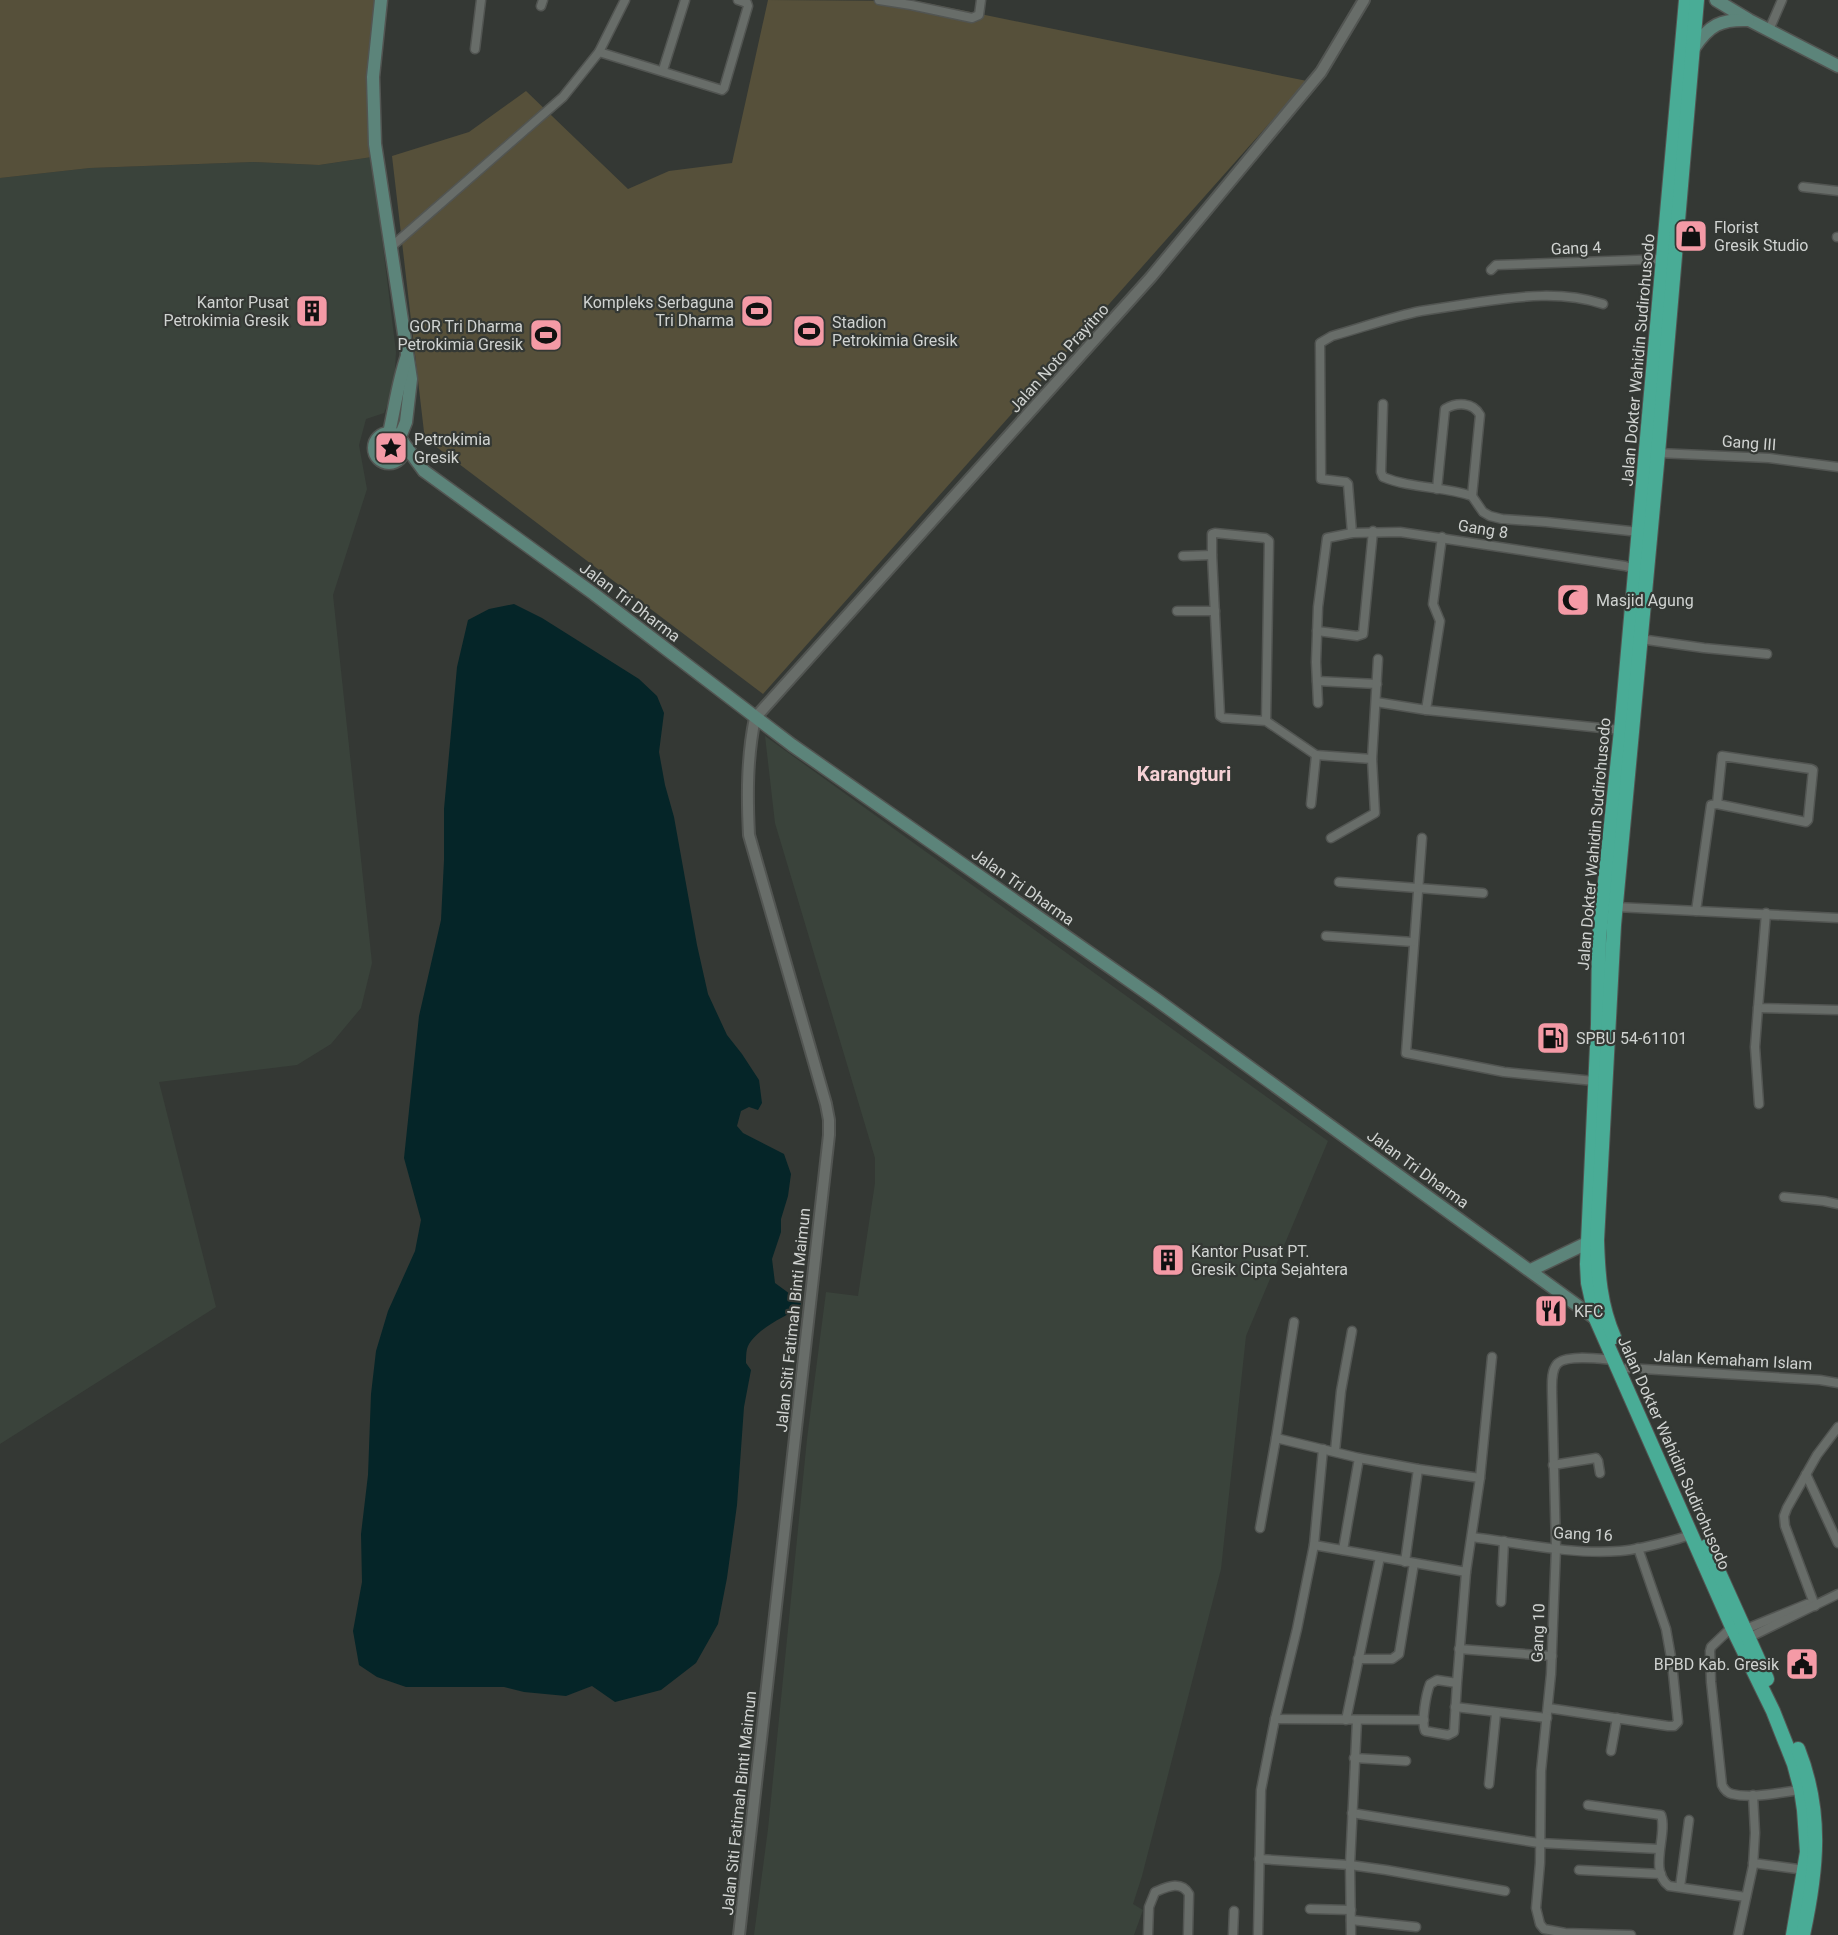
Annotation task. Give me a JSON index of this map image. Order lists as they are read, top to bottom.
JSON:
{
  "streets": {
    "highway": ["Jalan Dokter Wahidin Sudirohusodo"],
    "main road": ["Jalan Tri Dharma"],
    "street": [
      "Gang 4",
      "Jalan Noto Prayitno",
      "Gang III",
      "Gang 8",
      "Jalan Siti Fatimah Binti Maimun",
      "Jalan Kemaham Islam",
      "Gang 16",
      "Gang 10"
    ]
  },
  "crossings": [
    ["Gang 4", "Jalan Dokter Wahidin Sudirohusodo"],
    ["Jalan Noto Prayitno", "Jalan Tri Dharma"],
    ["Jalan Noto Prayitno", "Jalan Siti Fatimah Binti Maimun"],
    ["Jalan Dokter Wahidin Sudirohusodo", "Gang III"],
    ["Jalan Dokter Wahidin Sudirohusodo", "Gang 8"],
    ["Jalan Dokter Wahidin Sudirohusodo", "Jalan Tri Dharma"],
    ["Jalan Dokter Wahidin Sudirohusodo", "Jalan Kemaham Islam"],
    ["Jalan Dokter Wahidin Sudirohusodo", "Gang 16"],
    ["Jalan Dokter Wahidin Sudirohusodo", "Gang 10"],
    ["Jalan Tri Dharma", "Jalan Siti Fatimah Binti Maimun"],
    ["Gang 16", "Gang 10"]
  ],
  "districts": ["Karangturi"],
  "places": {
    "shop": ["Florist Gresik Studio"],
    "building": ["Kantor Pusat Petrokimia Gresik", "Kantor Pusat PT. Gresik Cipta Sejahtera"],
    "sports": ["Kompleks Serbaguna Tri Dharma", "Stadion Petrokimia Gresik", "GOR Tri Dharma Petrokimia Gresik"],
    "place": ["Petrokimia Gresik"],
    "mosque": ["Masjid Agung"],
    "fuel station": ["SPBU 54-61101"],
    "restaurant": ["KFC"],
    "public building": ["BPBD Kab. Gresik"]
  }
}
